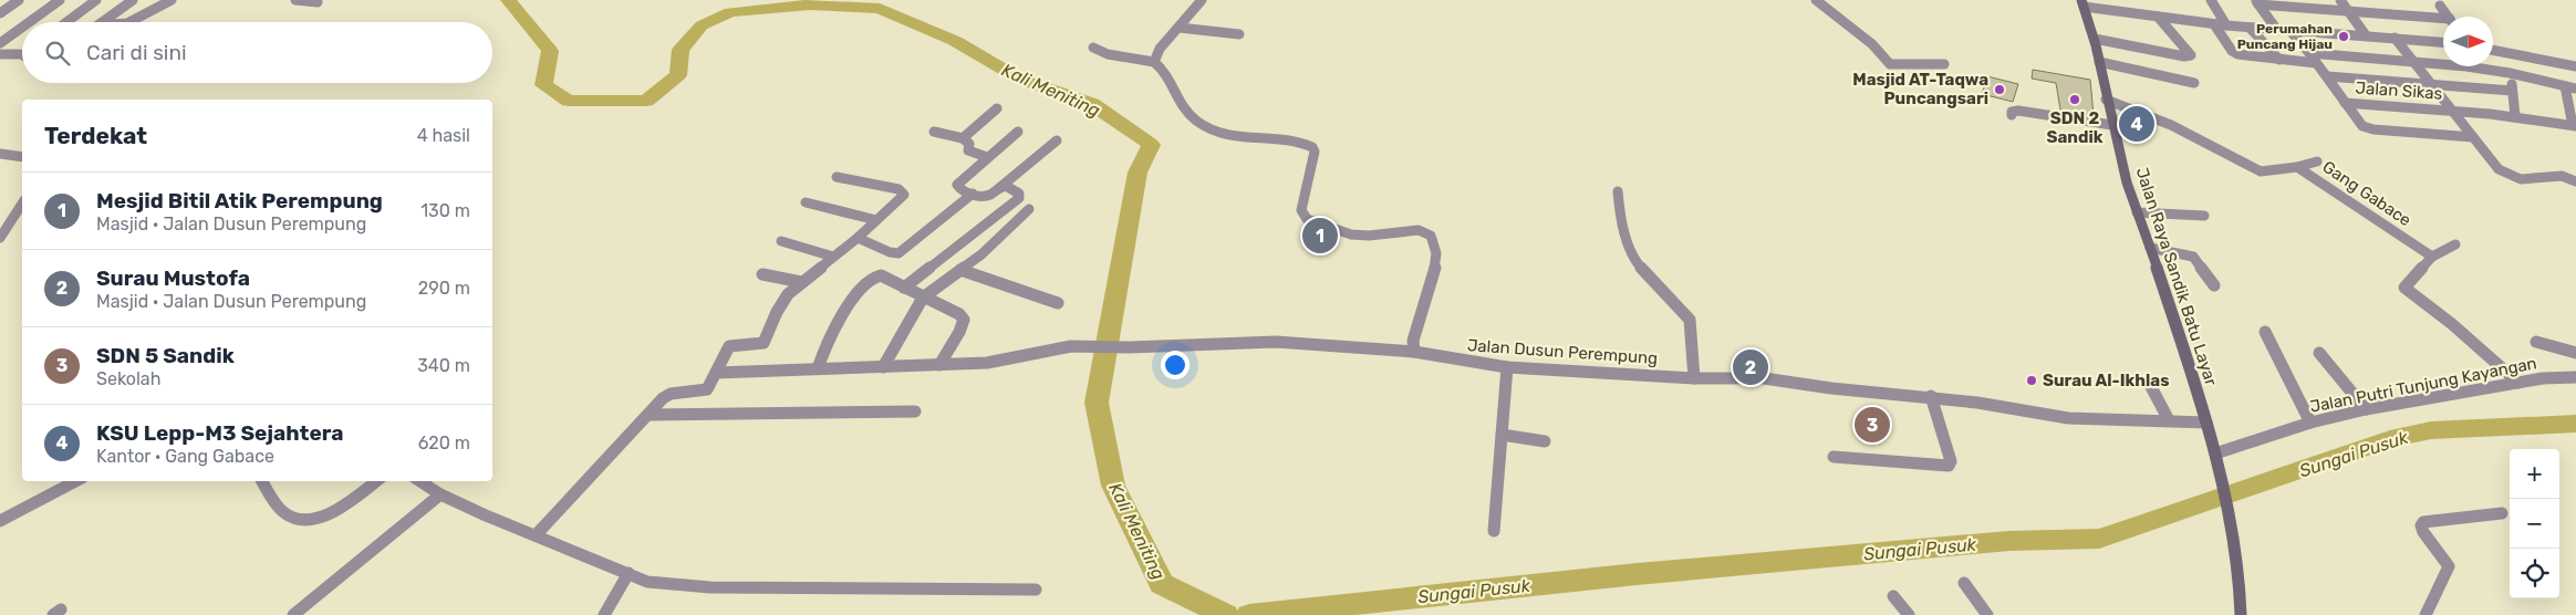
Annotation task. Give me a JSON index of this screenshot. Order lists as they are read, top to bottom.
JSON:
{
  "streets": {
    "main road": ["Jalan Raya Sandik Batu Layar"],
    "street": [
      "Jalan Sikas",
      "Gang Gabace",
      "Jalan Dusun Perempung",
      "Jalan Putri Tunjung Kayangan"
    ]
  },
  "crossings": [
    ["Gang Gabace", "Jalan Raya Sandik Batu Layar"],
    ["Jalan Raya Sandik Batu Layar", "Jalan Dusun Perempung"],
    ["Jalan Raya Sandik Batu Layar", "Jalan Putri Tunjung Kayangan"]
  ],
  "water": ["Kali Meniting", "Sungai Pusuk"],
  "places": [
    "Perumahan Puncang Hijau",
    "Masjid AT-Taqwa Puncangsari",
    "SDN 2 Sandik",
    "Surau Al-Ikhlas"
  ],
  "north": "right",
  "page": {
    "search": "Cari di sini",
    "heading": ["Terdekat", "4 hasil"],
    "pins": [
      "4",
      "1",
      "2",
      "3"
    ],
    "list": [
      {
        "mark": "1",
        "name": "Mesjid Bitil Atik Perempung",
        "note": "Masjid · Jalan Dusun Perempung",
        "value": "130 m"
      },
      {
        "mark": "2",
        "name": "Surau Mustofa",
        "note": "Masjid · Jalan Dusun Perempung",
        "value": "290 m"
      },
      {
        "mark": "3",
        "name": "SDN 5 Sandik",
        "note": "Sekolah",
        "value": "340 m"
      },
      {
        "mark": "4",
        "name": "KSU Lepp-M3 Sejahtera",
        "note": "Kantor · Gang Gabace",
        "value": "620 m"
      }
    ],
    "map_buttons": ["+", "−"]
  }
}
